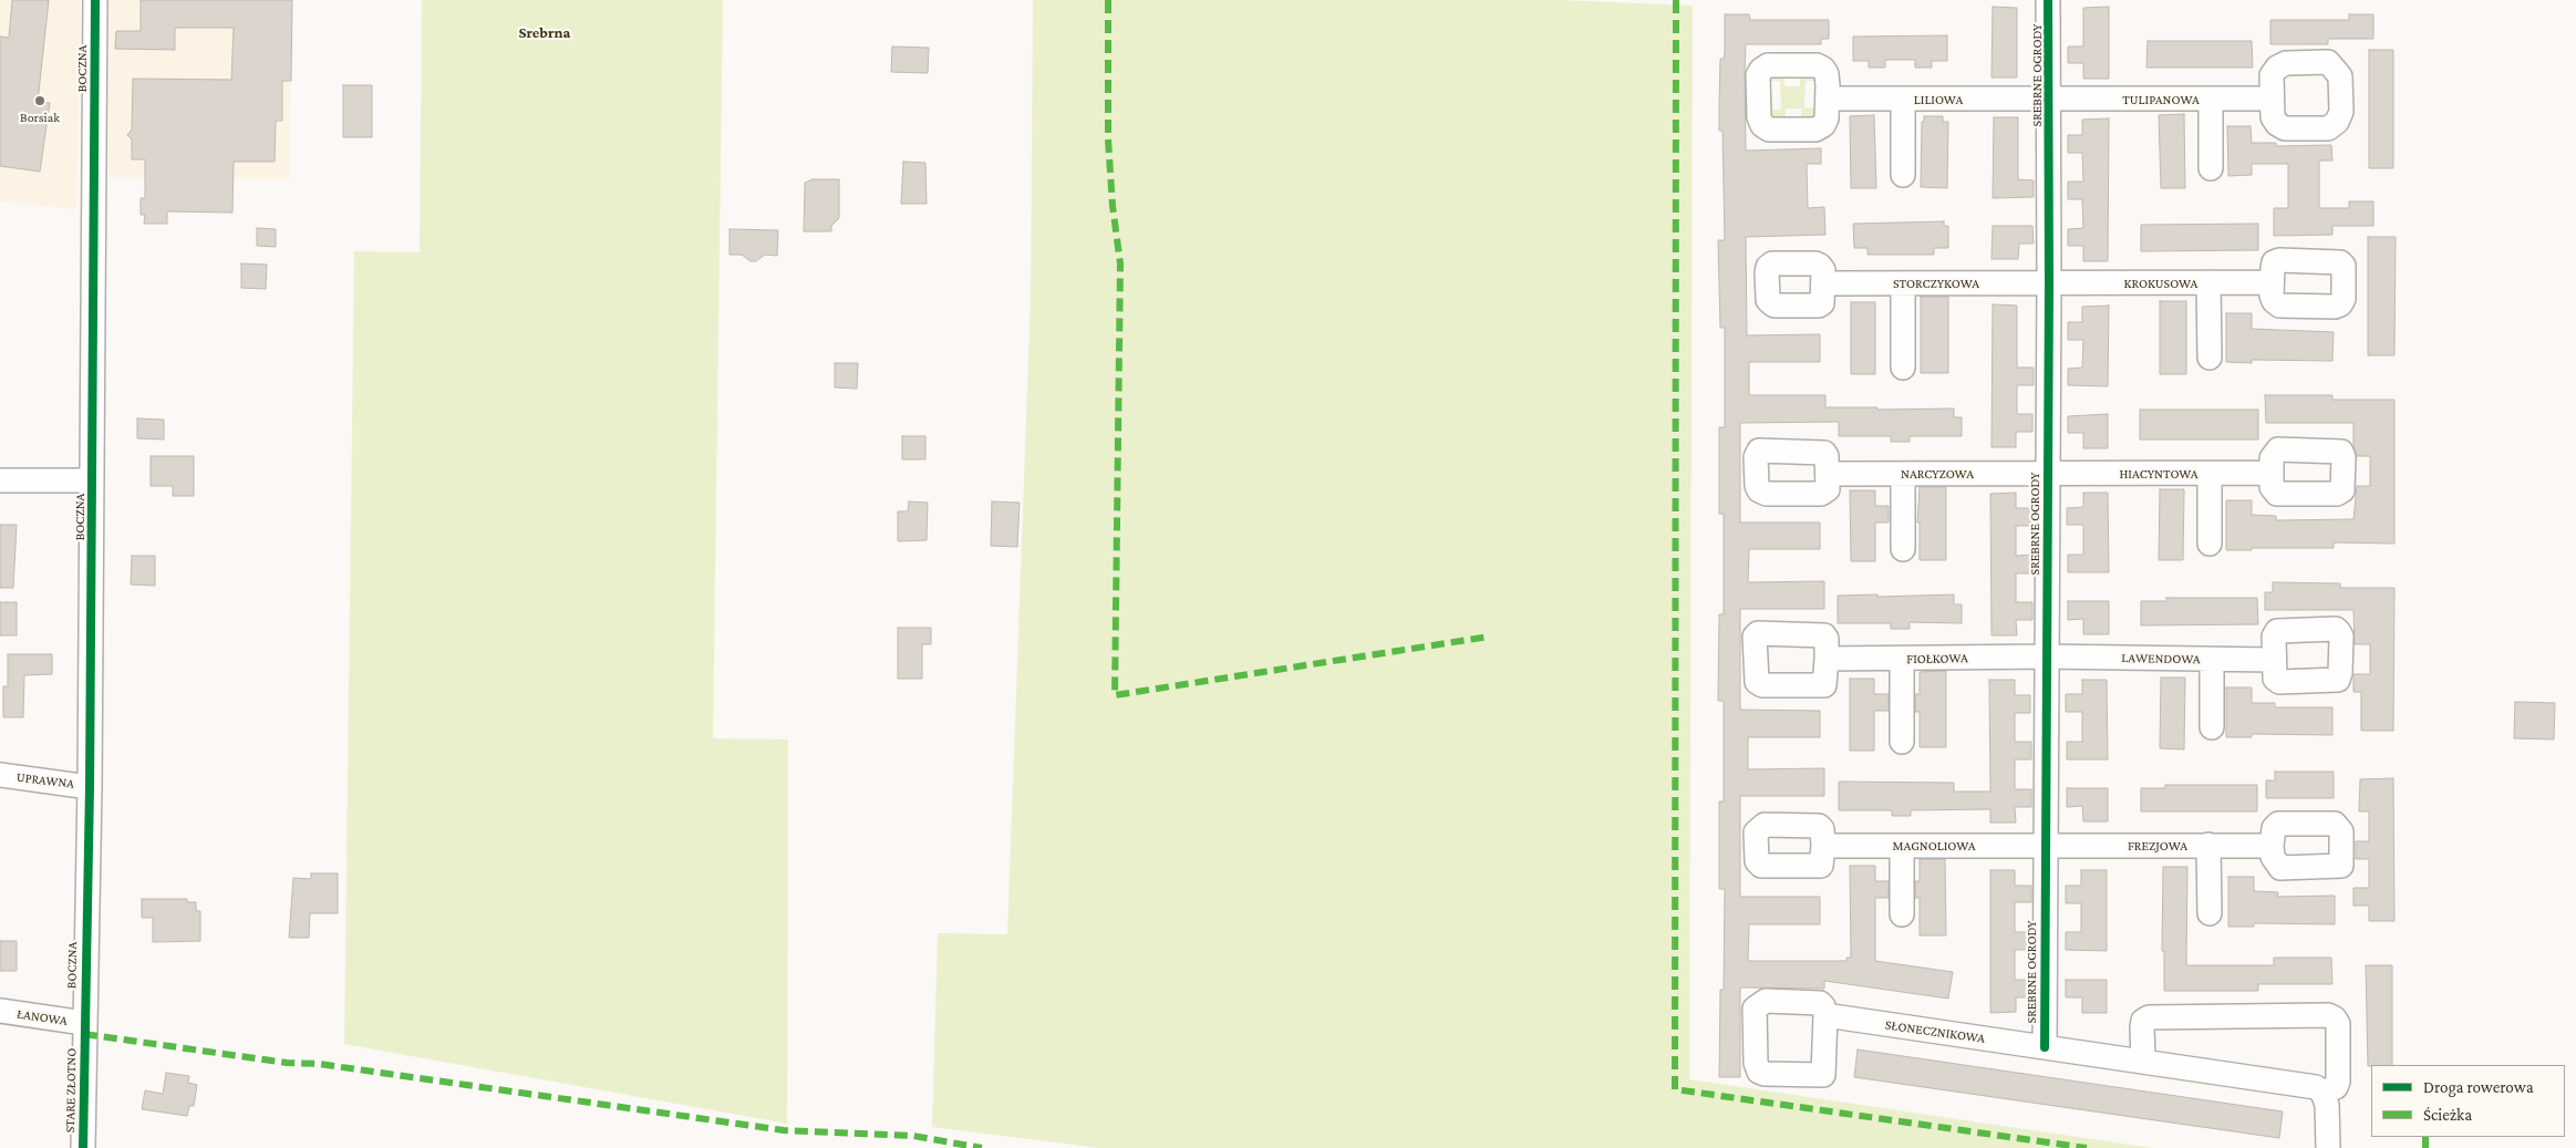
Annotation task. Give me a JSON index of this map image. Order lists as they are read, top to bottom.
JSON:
{
  "streets": {
    "street": [
      "BOCZNA",
      "SREBRNE OGRODY",
      "LILIOWA",
      "TULIPANOWA",
      "STORCZYKOWA",
      "KROKUSOWA",
      "NARCYZOWA",
      "HIACYNTOWA",
      "FIOŁKOWA",
      "LAWENDOWA",
      "UPRAWNA",
      "MAGNOLIOWA",
      "FREZJOWA",
      "ŁANOWA",
      "SŁONECZNIKOWA",
      "STARE ZŁOTNO"
    ]
  },
  "crossings": [
    ["BOCZNA", "UPRAWNA"],
    ["BOCZNA", "ŁANOWA"],
    ["BOCZNA", "STARE ZŁOTNO"],
    ["SREBRNE OGRODY", "LILIOWA"],
    ["SREBRNE OGRODY", "TULIPANOWA"],
    ["SREBRNE OGRODY", "STORCZYKOWA"],
    ["SREBRNE OGRODY", "KROKUSOWA"],
    ["SREBRNE OGRODY", "NARCYZOWA"],
    ["SREBRNE OGRODY", "HIACYNTOWA"],
    ["SREBRNE OGRODY", "FIOŁKOWA"],
    ["SREBRNE OGRODY", "LAWENDOWA"],
    ["SREBRNE OGRODY", "MAGNOLIOWA"],
    ["SREBRNE OGRODY", "FREZJOWA"],
    ["SREBRNE OGRODY", "SŁONECZNIKOWA"],
    ["LILIOWA", "TULIPANOWA"],
    ["STORCZYKOWA", "KROKUSOWA"],
    ["NARCYZOWA", "HIACYNTOWA"],
    ["FIOŁKOWA", "LAWENDOWA"],
    ["MAGNOLIOWA", "FREZJOWA"],
    ["ŁANOWA", "STARE ZŁOTNO"]
  ],
  "districts": ["Srebrna"],
  "places": ["Borsiak"],
  "legend": ["Droga rowerowa", "Ścieżka"]
}
